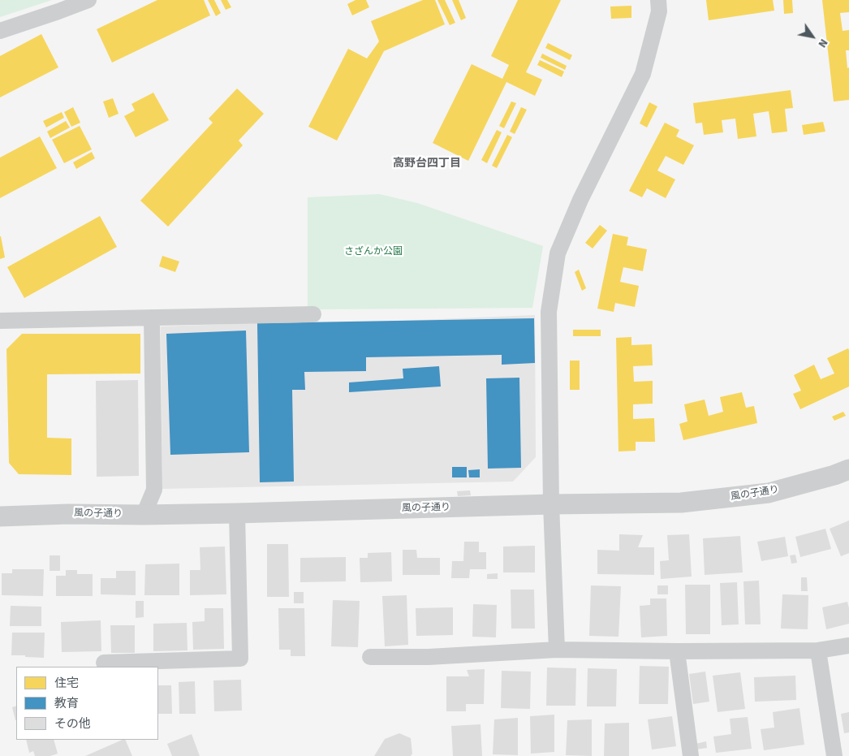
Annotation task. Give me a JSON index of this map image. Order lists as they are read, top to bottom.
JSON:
{
  "streets": {
    "street": ["風の子通り"]
  },
  "districts": ["高野台四丁目"],
  "parks": ["さざんか公園"],
  "legend": ["住宅", "教育", "その他"],
  "north": "bottom right"
}
